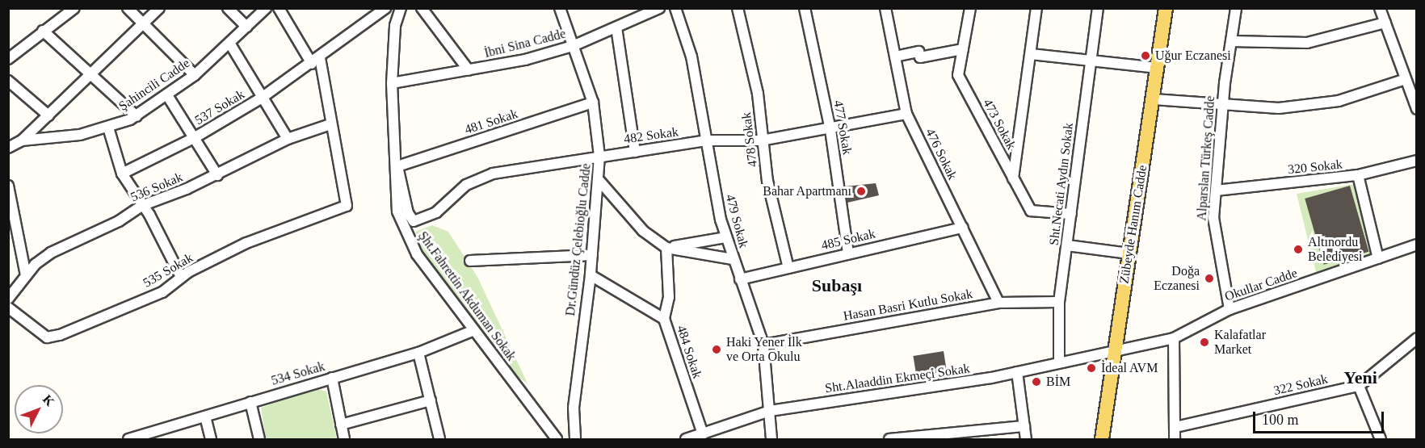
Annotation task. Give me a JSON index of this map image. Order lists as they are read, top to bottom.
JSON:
{
  "streets": {
    "main road": ["Zübeyde Hanım Cadde"],
    "street": [
      "İbni Sina Cadde",
      "Şahincili Cadde",
      "537 Sokak",
      "481 Sokak",
      "473 Sokak",
      "477 Sokak",
      "482 Sokak",
      "478 Sokak",
      "476 Sokak",
      "Alparslan Türkeş Cadde",
      "320 Sokak",
      "Sht.Necati Aydın Sokak",
      "536 Sokak",
      "479 Sokak",
      "Dr.Gündüz Çelebioğlu Cadde",
      "485 Sokak",
      "535 Sokak",
      "Okullar Cadde",
      "Şht.Fahrettin Akduman Sokak",
      "Hasan Basri Kutlu Sokak",
      "484 Sokak",
      "534 Sokak",
      "Sht.Alaaddin Ekmeçi Sokak",
      "322 Sokak"
    ]
  },
  "crossings": [
    ["İbni Sina Cadde", "Dr.Gündüz Çelebioğlu Cadde"],
    ["İbni Sina Cadde", "Şht.Fahrettin Akduman Sokak"],
    ["481 Sokak", "482 Sokak"],
    ["481 Sokak", "Dr.Gündüz Çelebioğlu Cadde"],
    ["481 Sokak", "Şht.Fahrettin Akduman Sokak"],
    ["473 Sokak", "Sht.Necati Aydın Sokak"],
    ["477 Sokak", "482 Sokak"],
    ["477 Sokak", "485 Sokak"],
    ["482 Sokak", "478 Sokak"],
    ["482 Sokak", "476 Sokak"],
    ["482 Sokak", "479 Sokak"],
    ["482 Sokak", "Dr.Gündüz Çelebioğlu Cadde"],
    ["482 Sokak", "Şht.Fahrettin Akduman Sokak"],
    ["478 Sokak", "485 Sokak"],
    ["476 Sokak", "485 Sokak"],
    ["476 Sokak", "Hasan Basri Kutlu Sokak"],
    ["Alparslan Türkeş Cadde", "320 Sokak"],
    ["Alparslan Türkeş Cadde", "Okullar Cadde"],
    ["Sht.Necati Aydın Sokak", "Hasan Basri Kutlu Sokak"],
    ["Sht.Necati Aydın Sokak", "Sht.Alaaddin Ekmeçi Sokak"],
    ["536 Sokak", "535 Sokak"],
    ["479 Sokak", "485 Sokak"],
    ["479 Sokak", "Hasan Basri Kutlu Sokak"],
    ["479 Sokak", "Sht.Alaaddin Ekmeçi Sokak"],
    ["Zübeyde Hanım Cadde", "Okullar Cadde"],
    ["Zübeyde Hanım Cadde", "Sht.Alaaddin Ekmeçi Sokak"],
    ["Okullar Cadde", "Sht.Alaaddin Ekmeçi Sokak"],
    ["Şht.Fahrettin Akduman Sokak", "534 Sokak"],
    ["484 Sokak", "Sht.Alaaddin Ekmeçi Sokak"]
  ],
  "districts": ["Subaşı", "Yeni"],
  "places": [
    "Uğur Eczanesi",
    "Bahar Apartmanı",
    "Altınordu Belediyesi",
    "Doğa Eczanesi",
    "Kalafatlar Market",
    "Haki Yener İlk ve Orta Okulu",
    "İdeal AVM",
    "BİM"
  ],
  "scale_bar": "100 m",
  "north": "top right"
}
